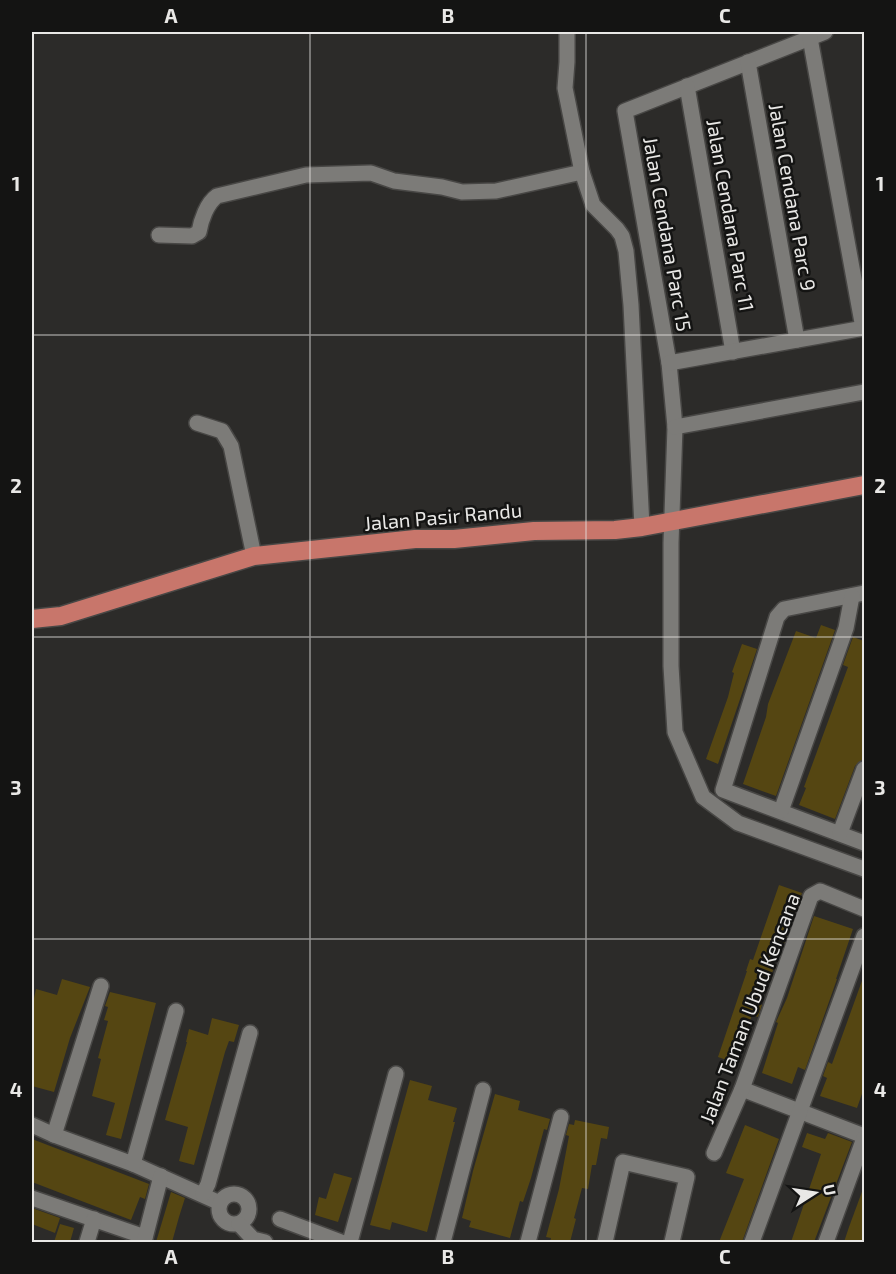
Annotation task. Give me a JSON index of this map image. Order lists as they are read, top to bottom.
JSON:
{
  "streets": {
    "main road": ["Jalan Pasir Randu"],
    "street": [
      "Jalan Cendana Parc 9",
      "Jalan Cendana Parc 11",
      "Jalan Cendana Parc 15",
      "Jalan Taman Ubud Kencana"
    ]
  },
  "crossings": [
    ["Jalan Cendana Parc 11", "Jalan Cendana Parc 15"],
    ["Jalan Cendana Parc 15", "Jalan Pasir Randu"]
  ],
  "north": "right",
  "grid": {
    "columns": ["A", "B", "C"],
    "rows": [
      "1",
      "2",
      "3",
      "4"
    ]
  }
}
